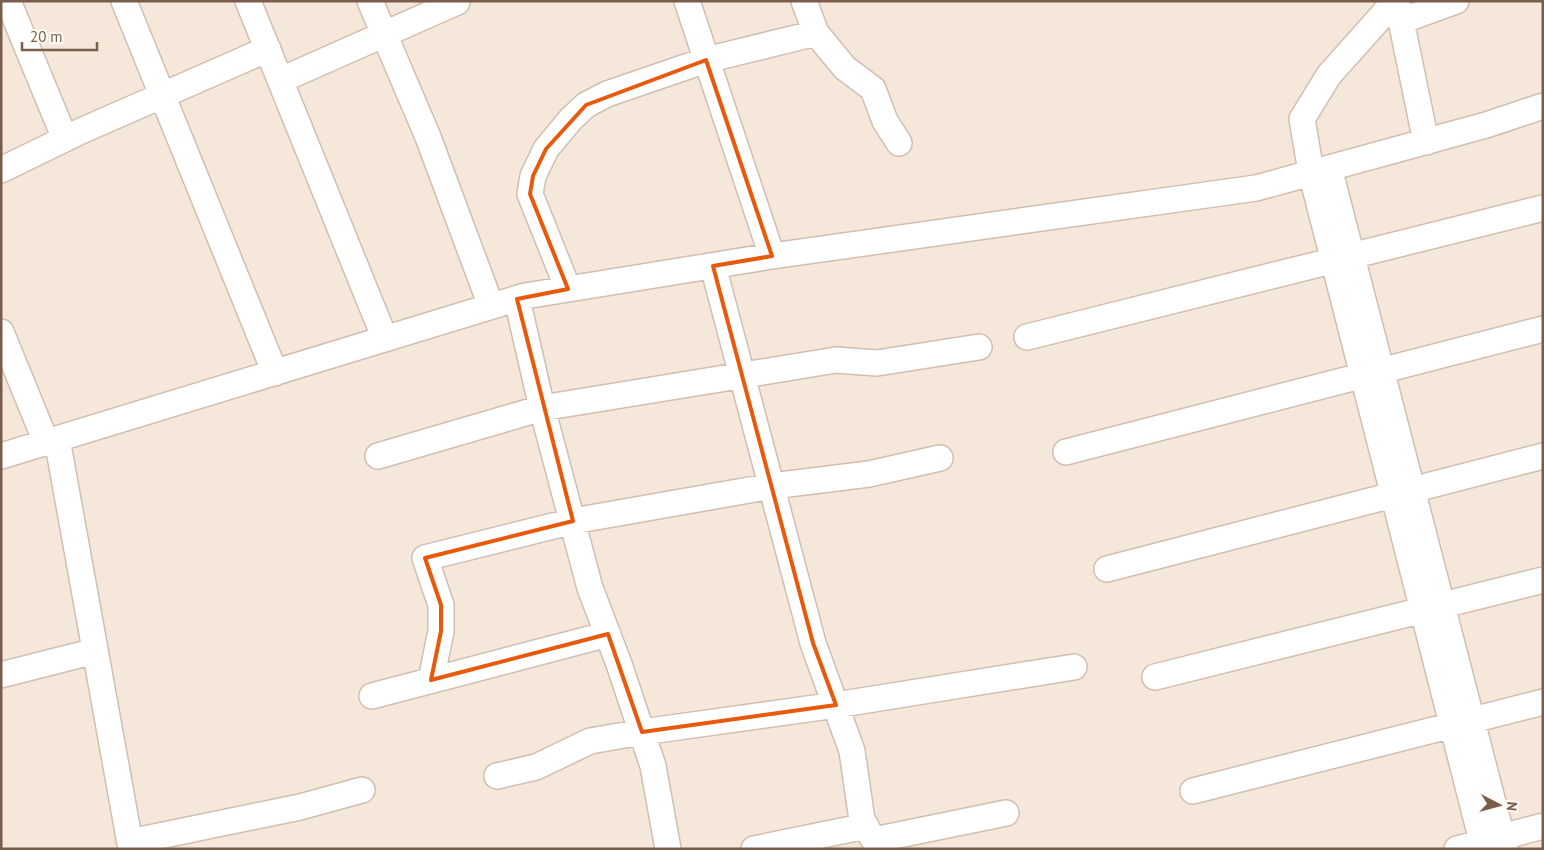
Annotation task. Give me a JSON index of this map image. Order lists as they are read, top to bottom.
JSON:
{
  "scale_bar": "20 m",
  "north": "right"
}
